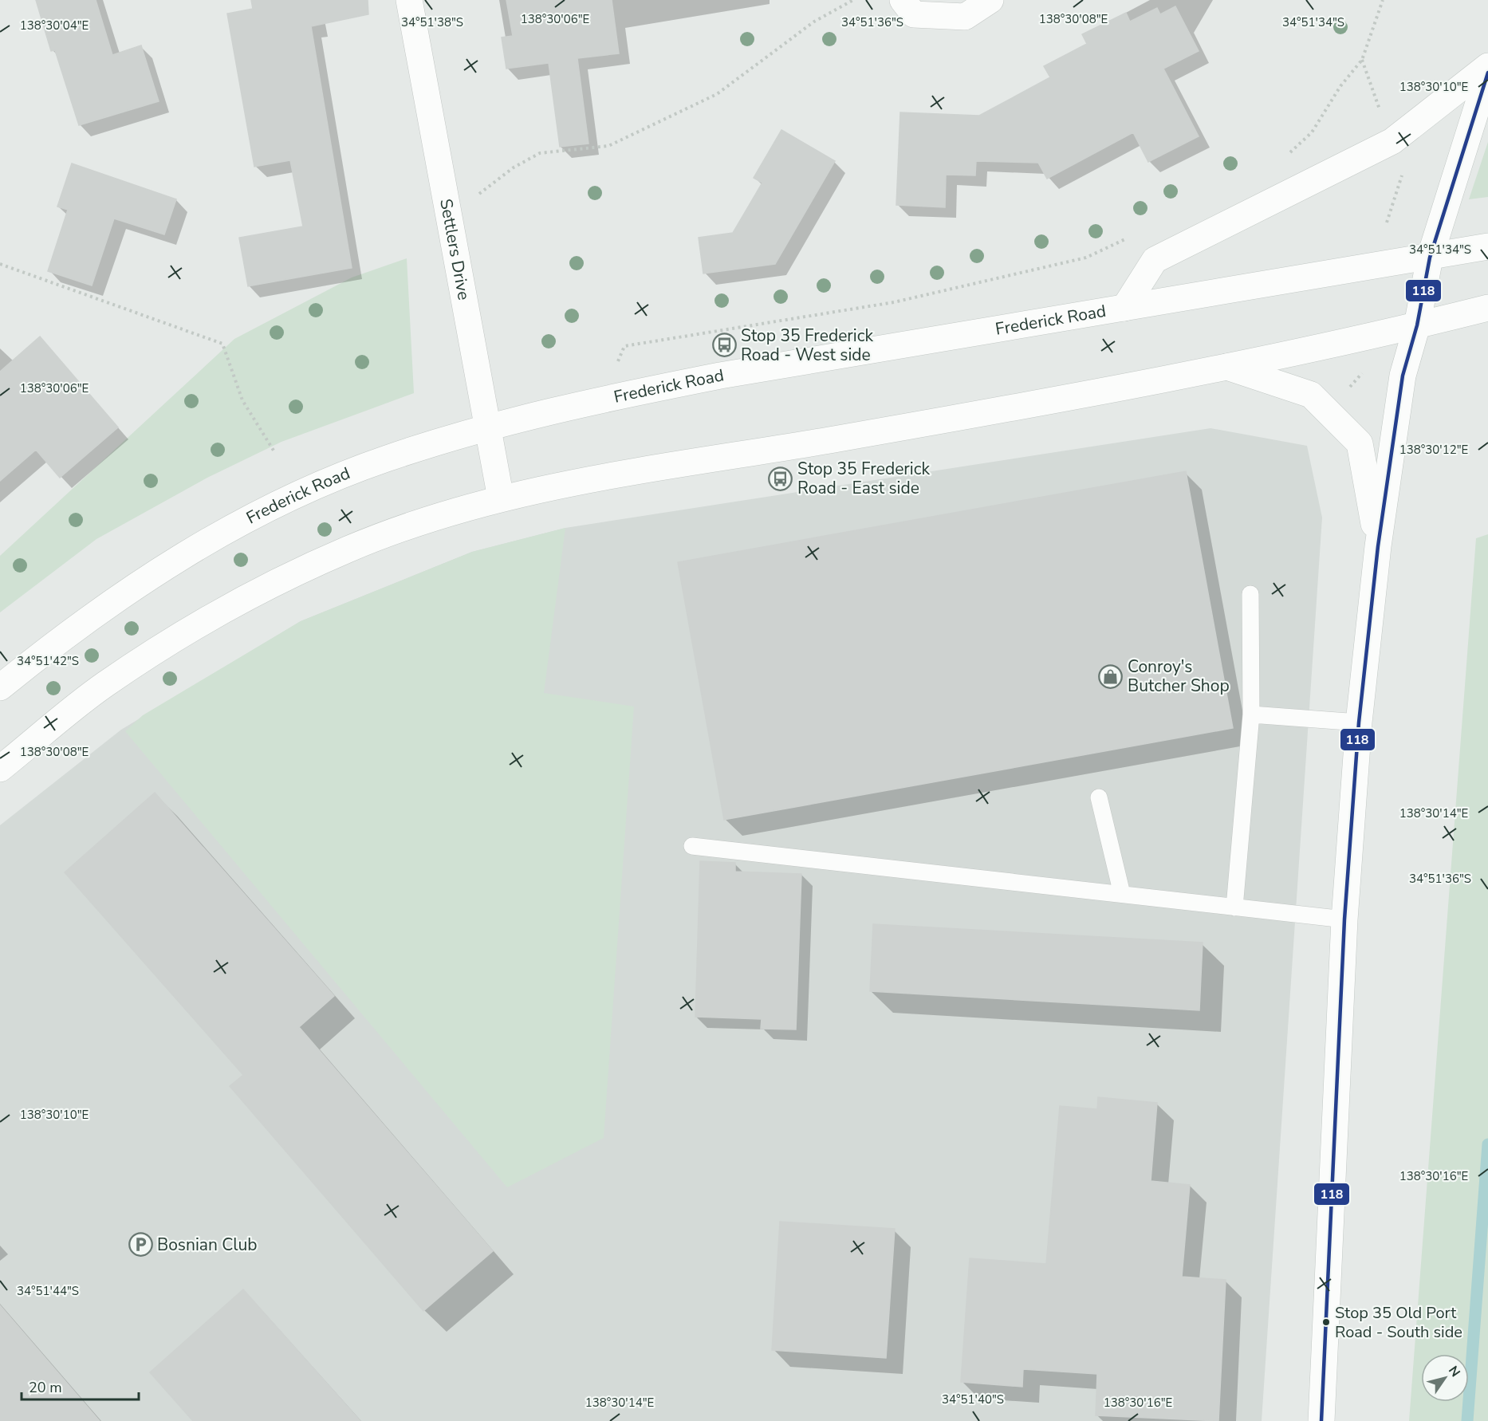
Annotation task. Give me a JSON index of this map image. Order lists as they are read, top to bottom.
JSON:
{
  "streets": {
    "main road": ["Settlers Drive", "Frederick Road"]
  },
  "crossings": [
    ["Settlers Drive", "Frederick Road"]
  ],
  "places": {
    "bus stop": ["Stop 35 Frederick Road - West side", "Stop 35 Frederick Road - East side"],
    "shop": ["Conroy's Butcher Shop"],
    "parking": ["Bosnian Club"],
    "other": ["Stop 35 Old Port Road - South side"]
  },
  "lines": ["transit line 118"],
  "scale_bar": "20 m",
  "north": "top right",
  "coordinates": [
    "138°30'08\"E",
    "138°30'06\"E",
    "34°51'38\"S",
    "34°51'36\"S",
    "34°51'34\"S",
    "138°30'04\"E",
    "138°30'10\"E",
    "138°30'12\"E",
    "34°51'42\"S",
    "138°30'14\"E",
    "138°30'16\"E",
    "34°51'44\"S",
    "34°51'40\"S"
  ]
}
